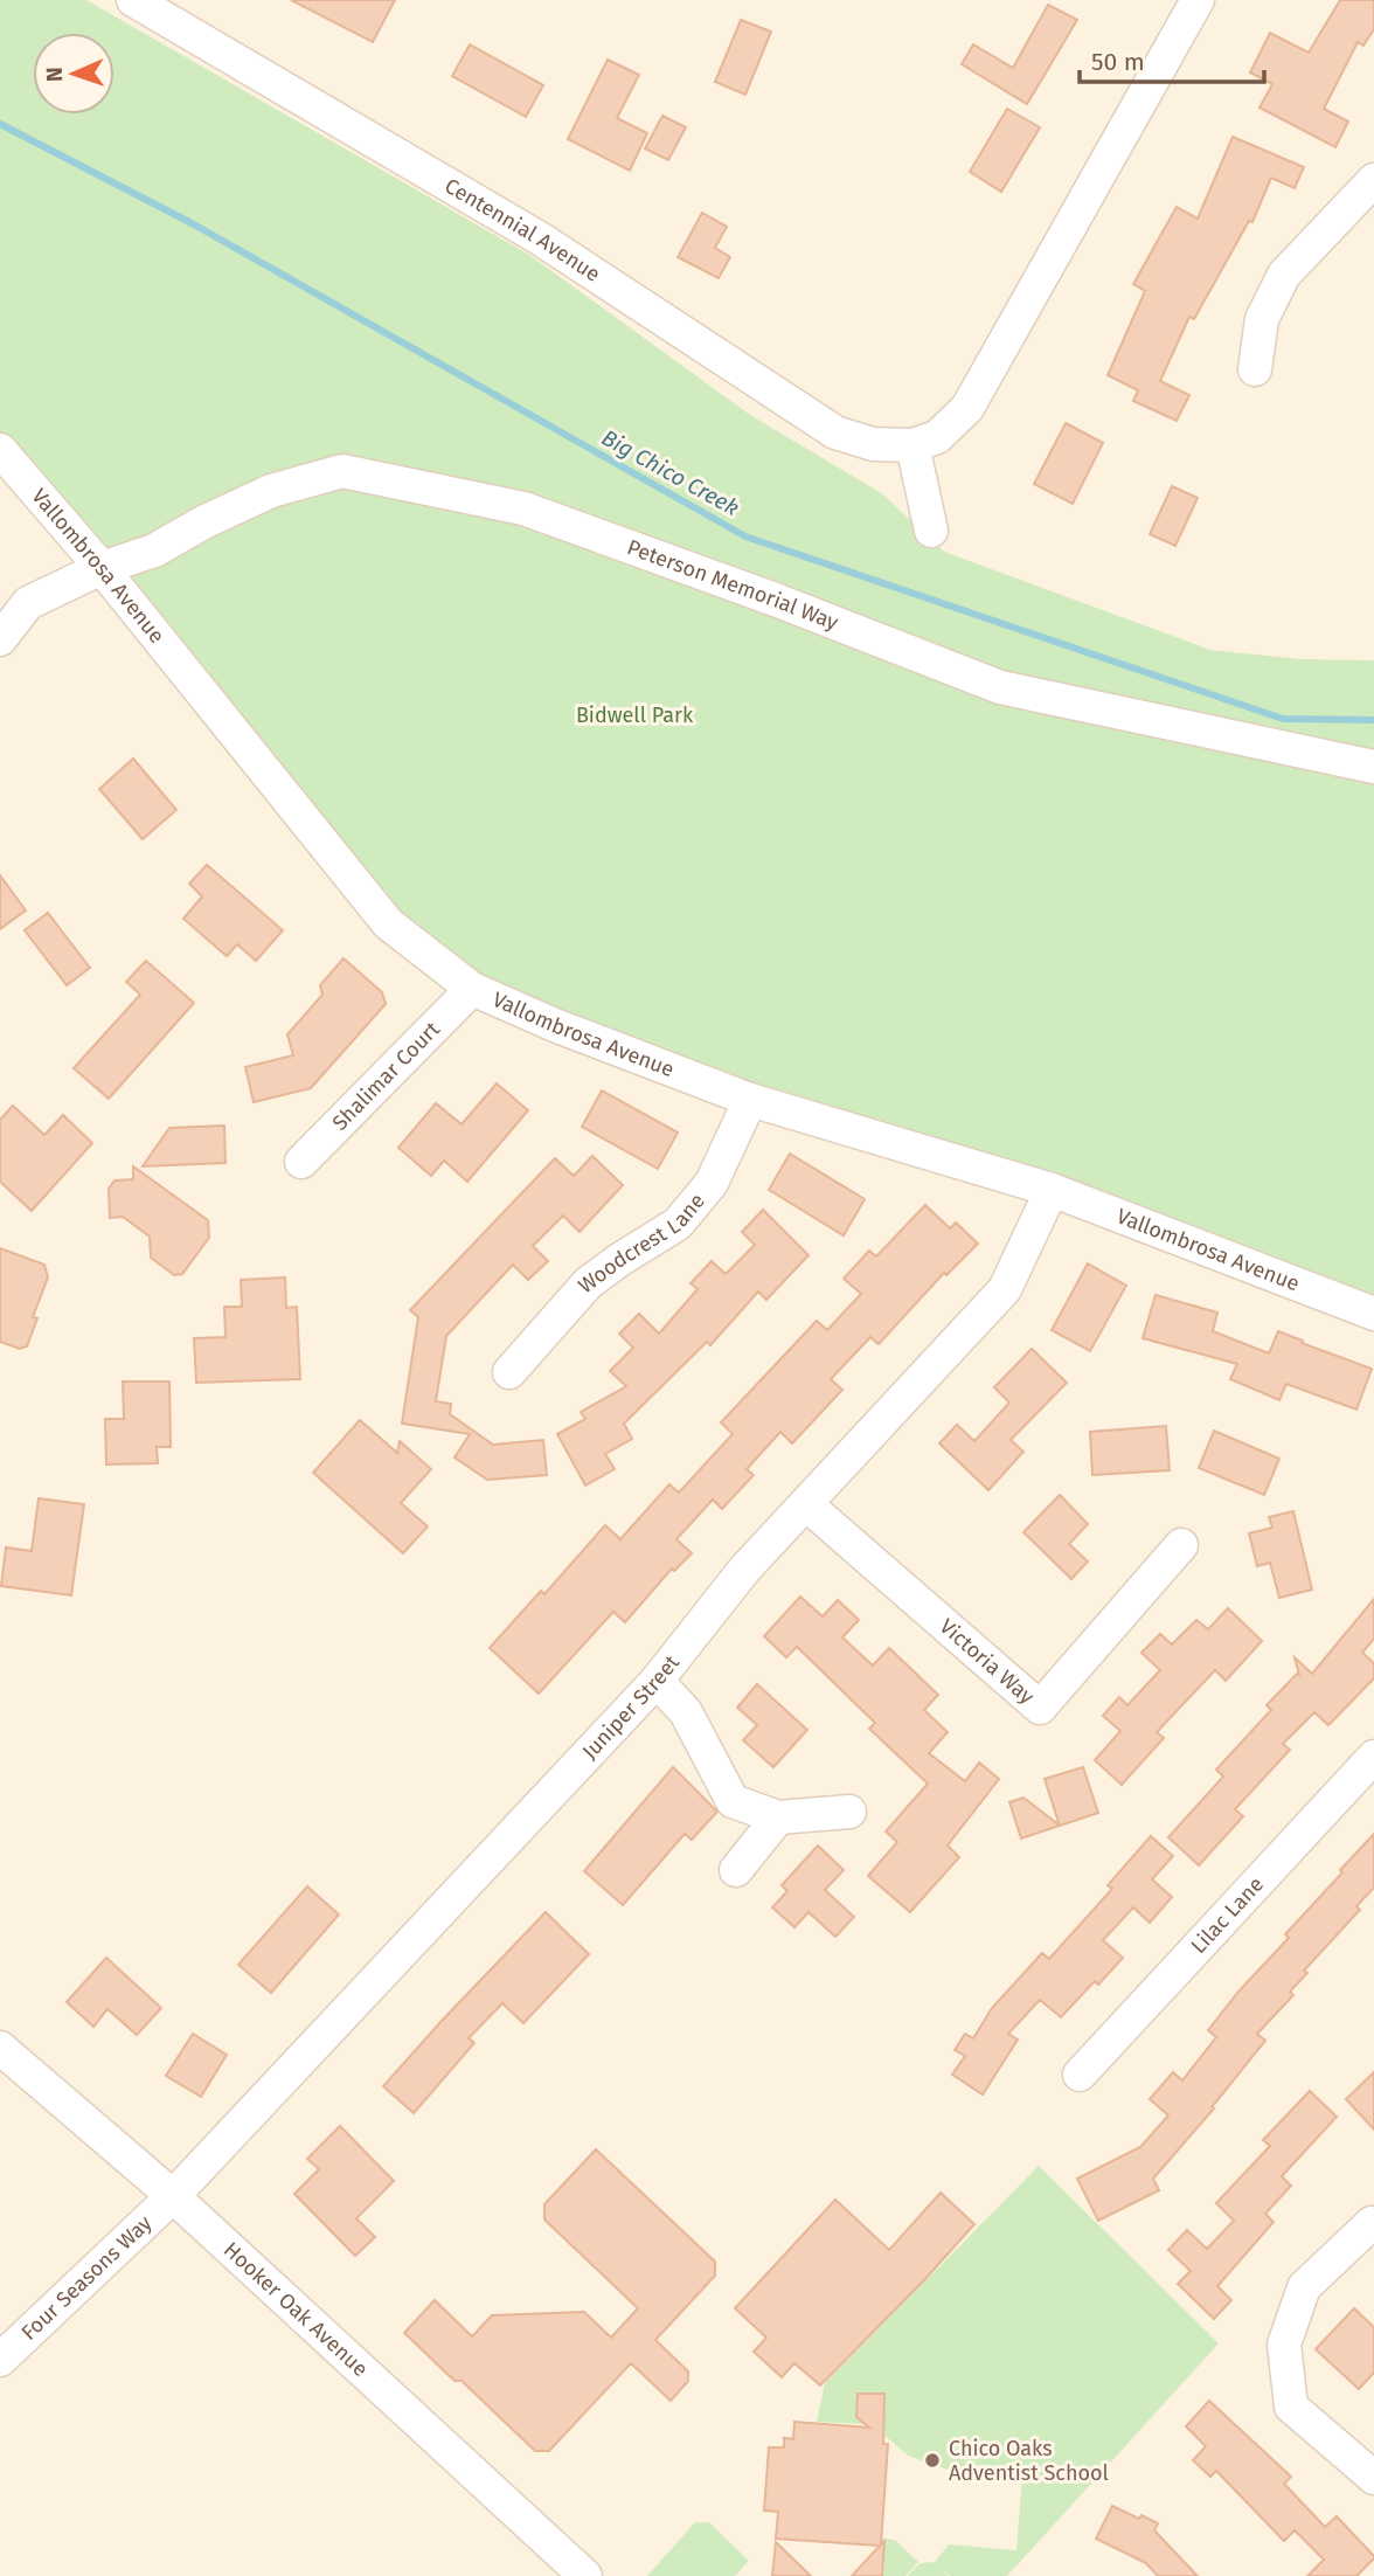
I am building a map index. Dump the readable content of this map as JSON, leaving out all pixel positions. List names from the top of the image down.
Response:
{
  "streets": {
    "street": [
      "Centennial Avenue",
      "Vallombrosa Avenue",
      "Peterson Memorial Way",
      "Shalimar Court",
      "Woodcrest Lane",
      "Victoria Way",
      "Juniper Street",
      "Lilac Lane",
      "Four Seasons Way",
      "Hooker Oak Avenue"
    ]
  },
  "crossings": [
    ["Vallombrosa Avenue", "Peterson Memorial Way"],
    ["Vallombrosa Avenue", "Shalimar Court"],
    ["Vallombrosa Avenue", "Woodcrest Lane"],
    ["Vallombrosa Avenue", "Juniper Street"],
    ["Victoria Way", "Juniper Street"],
    ["Juniper Street", "Four Seasons Way"],
    ["Juniper Street", "Hooker Oak Avenue"],
    ["Four Seasons Way", "Hooker Oak Avenue"]
  ],
  "water": ["Big Chico Creek"],
  "parks": ["Bidwell Park"],
  "places": ["Chico Oaks Adventist School"],
  "scale_bar": "50 m",
  "north": "left"
}
